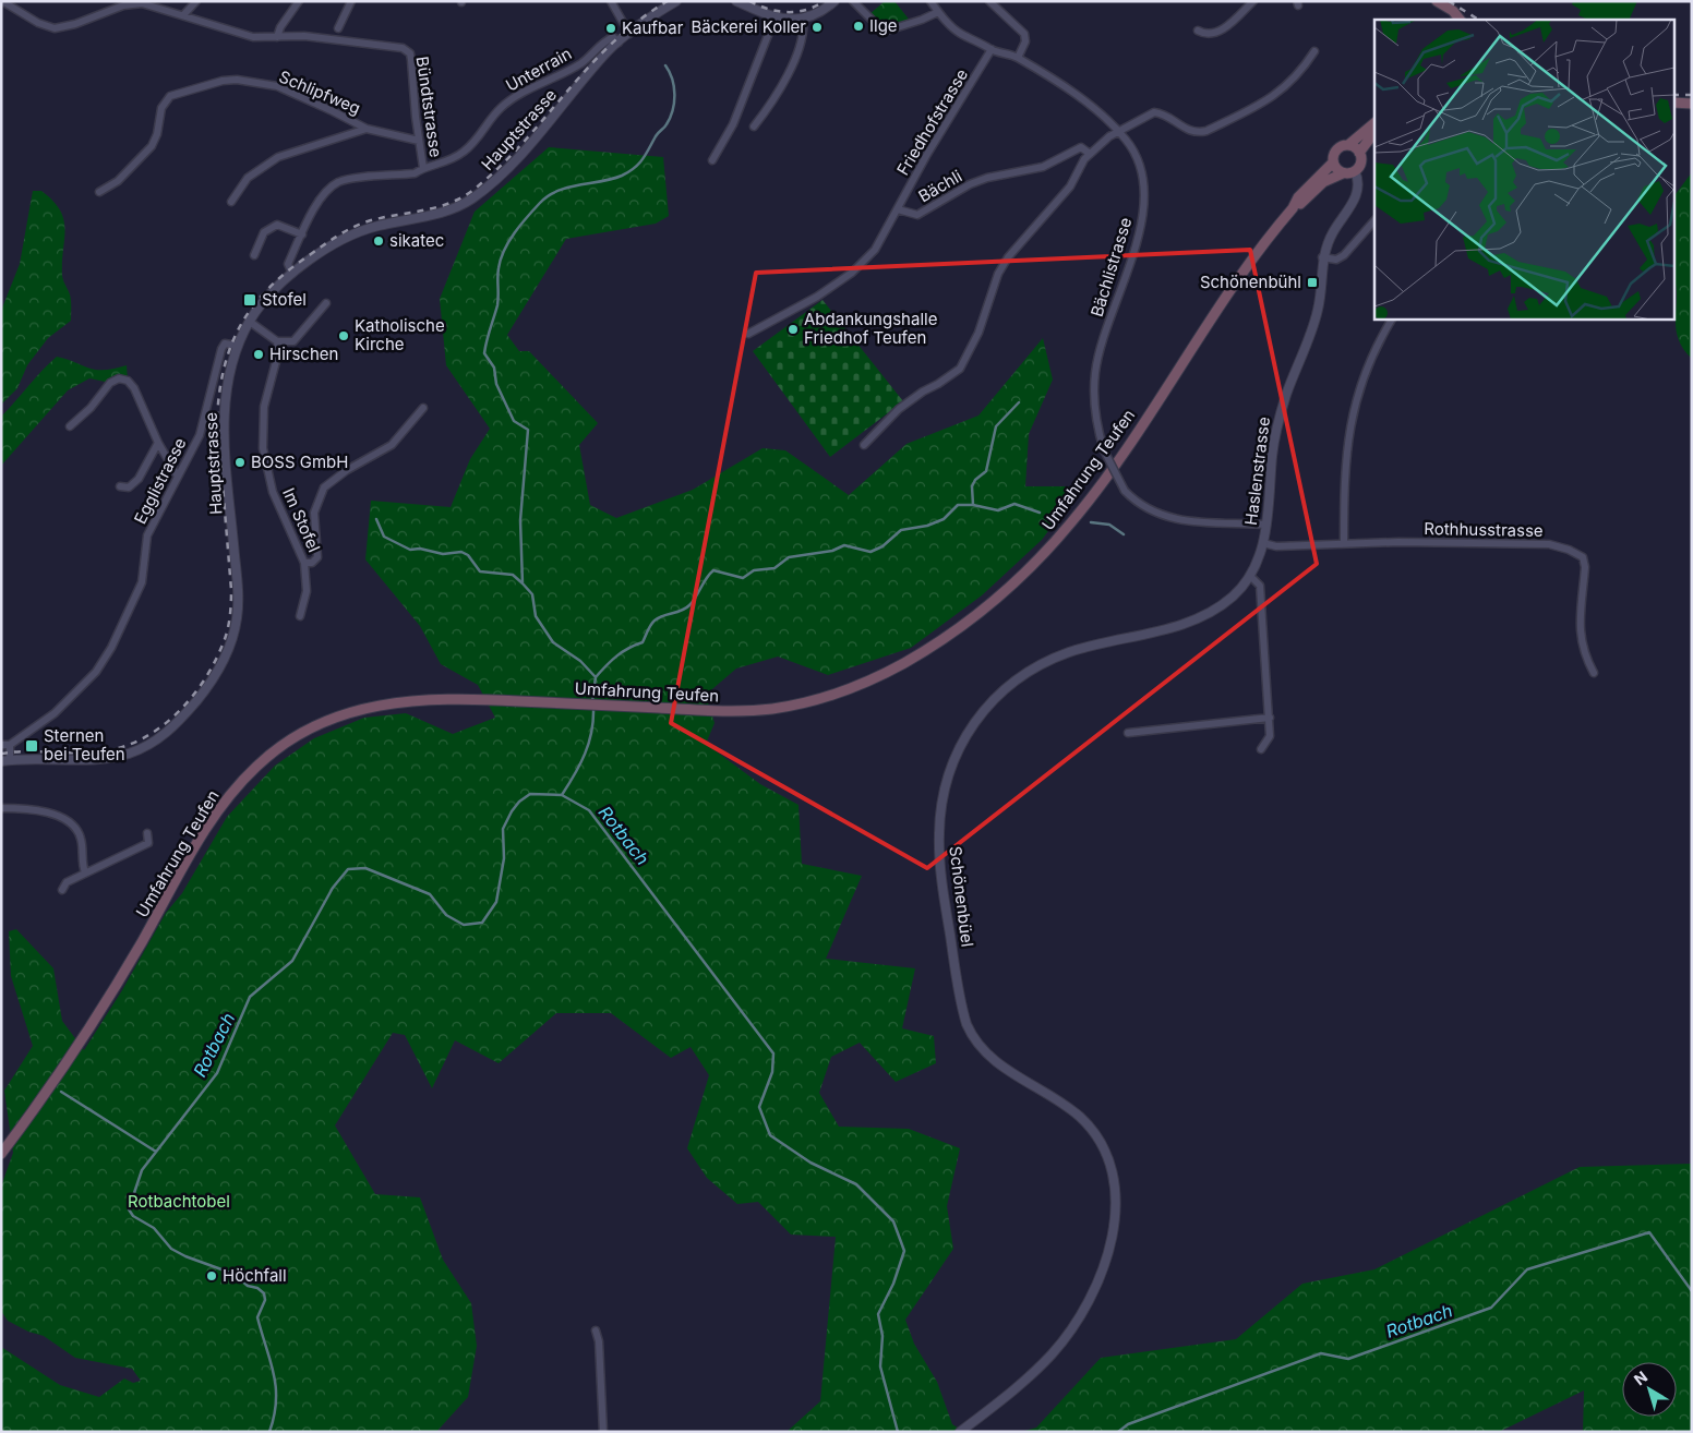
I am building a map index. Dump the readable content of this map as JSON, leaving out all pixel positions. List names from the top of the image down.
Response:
{
  "streets": {
    "main road": ["Umfahrung Teufen"],
    "street": [
      "Unterrain",
      "Schlipfweg",
      "Bündtstrasse",
      "Friedhofstrasse",
      "Hauptstrasse",
      "Bächli",
      "Bächlistrasse",
      "Haslenstrasse",
      "Egglistrasse",
      "Im Stofel",
      "Rothhusstrasse",
      "Schönenbüel"
    ]
  },
  "crossings": [
    ["Unterrain", "Bündtstrasse"],
    ["Unterrain", "Hauptstrasse"],
    ["Schlipfweg", "Bündtstrasse"],
    ["Friedhofstrasse", "Bächli"],
    ["Friedhofstrasse", "Bächlistrasse"],
    ["Hauptstrasse", "Egglistrasse"],
    ["Bächlistrasse", "Haslenstrasse"],
    ["Umfahrung Teufen", "Haslenstrasse"],
    ["Haslenstrasse", "Rothhusstrasse"],
    ["Haslenstrasse", "Schönenbüel"]
  ],
  "water": ["Rotbach"],
  "parks": ["Rotbachtobel"],
  "places": {
    "other": [
      "Ilge",
      "Bäckerei Koller",
      "Kaufbar",
      "sikatec",
      "Abdankungshalle Friedhof Teufen",
      "Katholische Kirche",
      "Hirschen",
      "BOSS GmbH",
      "Höchfall"
    ],
    "transit": ["Schönenbühl", "Stofel", "Sternen bei Teufen"]
  },
  "north": "top left"
}
